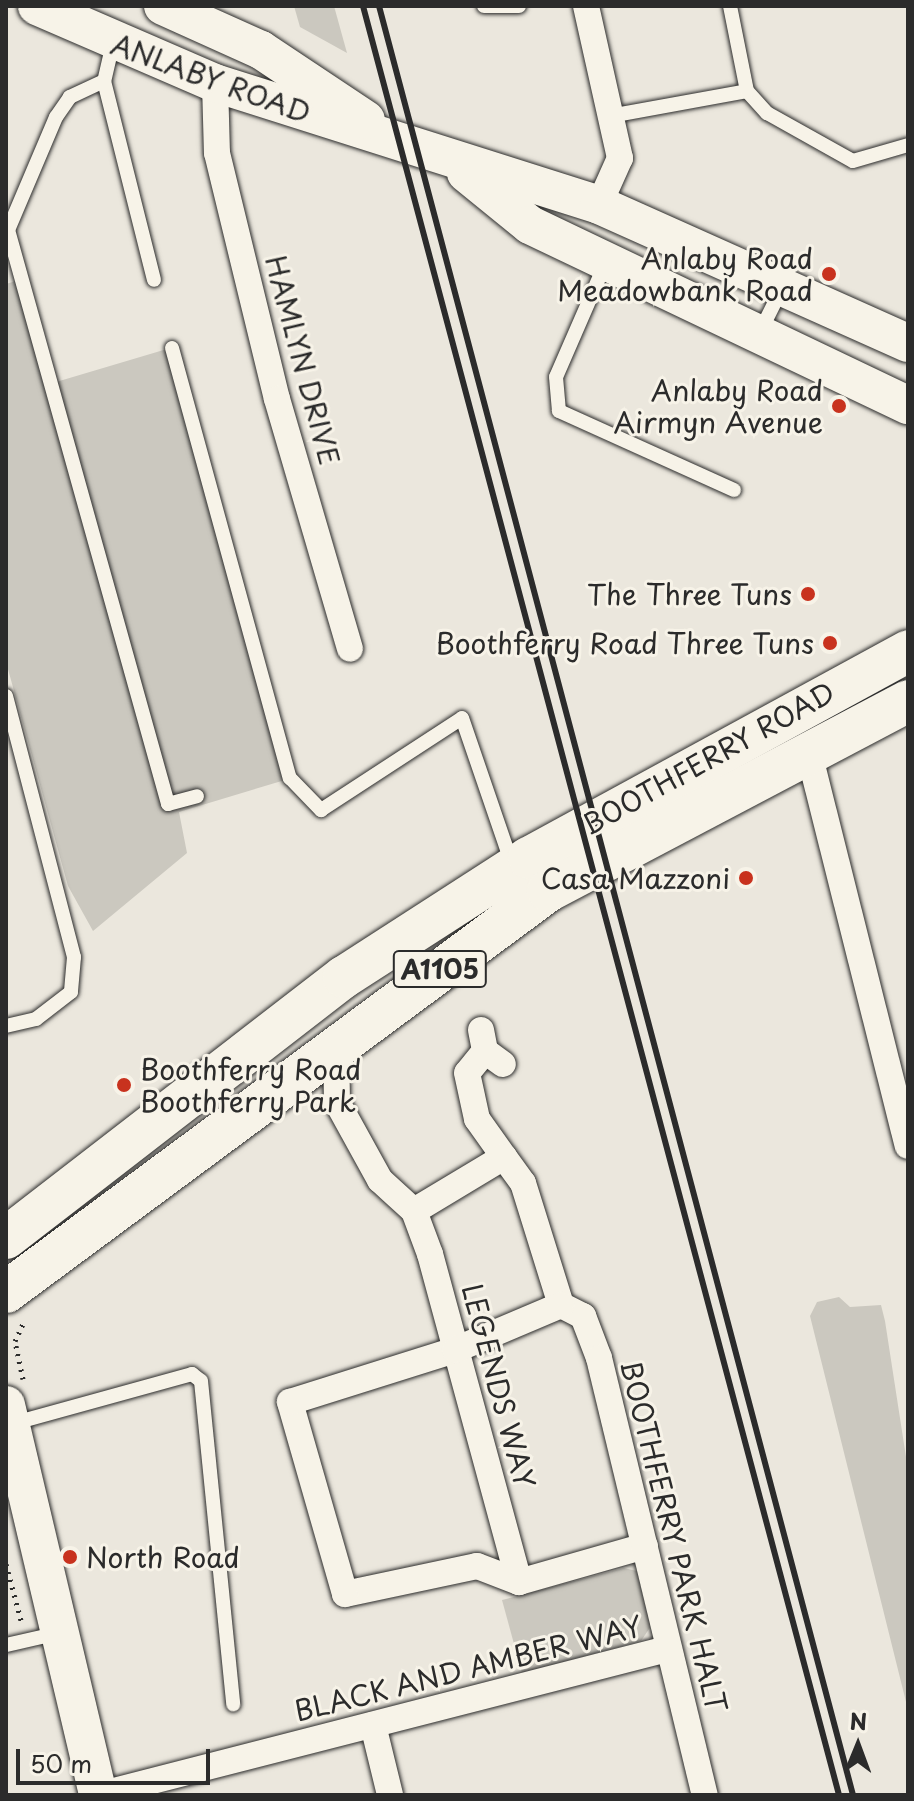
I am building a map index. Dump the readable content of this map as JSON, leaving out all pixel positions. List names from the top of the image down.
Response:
{
  "streets": {
    "main road": ["ANLABY ROAD", "BOOTHFERRY ROAD", "A1105"],
    "street": [
      "HAMLYN DRIVE",
      "LEGENDS WAY",
      "BOOTHFERRY PARK HALT",
      "BLACK AND AMBER WAY"
    ]
  },
  "crossings": [
    ["ANLABY ROAD", "HAMLYN DRIVE"],
    ["BOOTHFERRY PARK HALT", "BLACK AND AMBER WAY"]
  ],
  "places": [
    "Anlaby Road Meadowbank Road",
    "Anlaby Road Airmyn Avenue",
    "The Three Tuns",
    "Boothferry Road Three Tuns",
    "Casa Mazzoni",
    "Boothferry Road Boothferry Park",
    "North Road"
  ],
  "scale_bar": "50 m",
  "north": "top"
}
